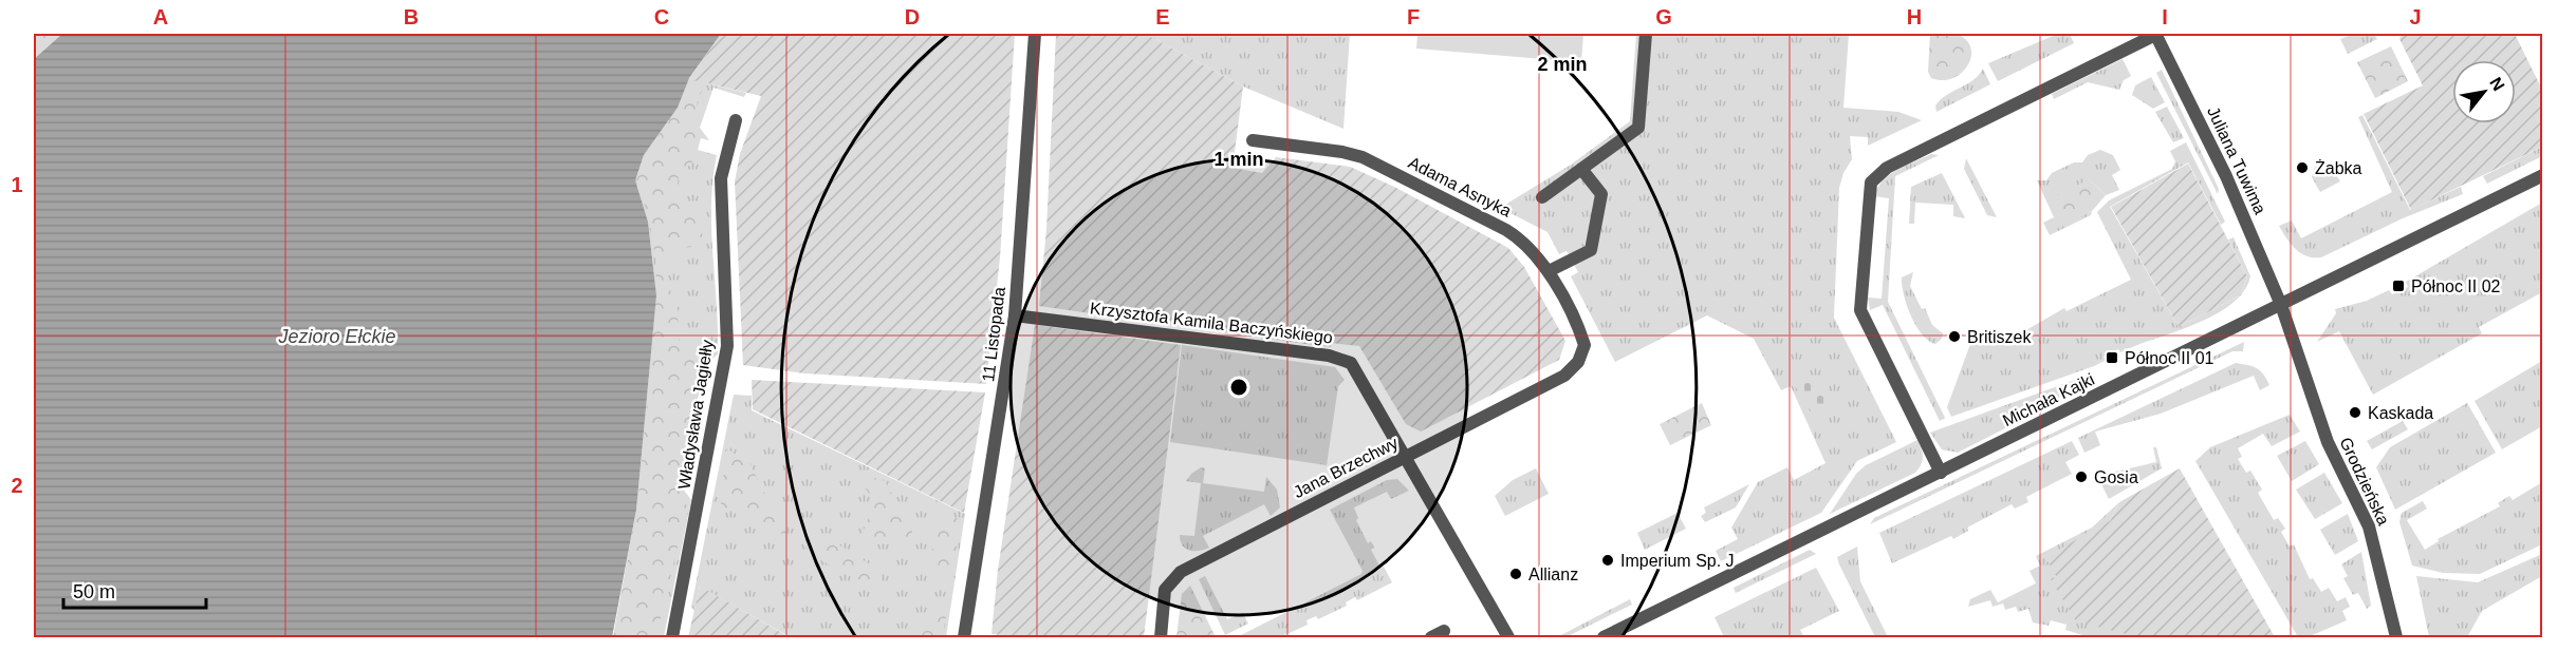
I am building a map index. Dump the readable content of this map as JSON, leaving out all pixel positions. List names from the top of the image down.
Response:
{
  "streets": {
    "street": [
      "Juliana Tuwima",
      "Adama Asnyka",
      "Krzysztofa Kamila Baczyńskiego",
      "11 Listopada",
      "Michała Kajki",
      "Władysława Jagiełły",
      "Jana Brzechwy",
      "Grodzieńska"
    ]
  },
  "crossings": [
    ["Juliana Tuwima", "Michała Kajki"],
    ["Juliana Tuwima", "Grodzieńska"],
    ["Adama Asnyka", "Jana Brzechwy"],
    ["Krzysztofa Kamila Baczyńskiego", "11 Listopada"],
    ["Krzysztofa Kamila Baczyńskiego", "Jana Brzechwy"],
    ["Michała Kajki", "Grodzieńska"]
  ],
  "water": ["Jezioro Ełckie"],
  "places": {
    "other": [
      "Żabka",
      "Britiszek",
      "Kaskada",
      "Gosia",
      "Imperium Sp. J",
      "Allianz"
    ],
    "transit": ["Północ II 02", "Północ II 01"]
  },
  "scale_bar": "50 m",
  "north": "top right",
  "grid": {
    "columns": [
      "A",
      "B",
      "C",
      "D",
      "E",
      "F",
      "G",
      "H",
      "I",
      "J"
    ],
    "rows": ["1", "2"]
  },
  "rings": ["2 min", "1 min"]
}
